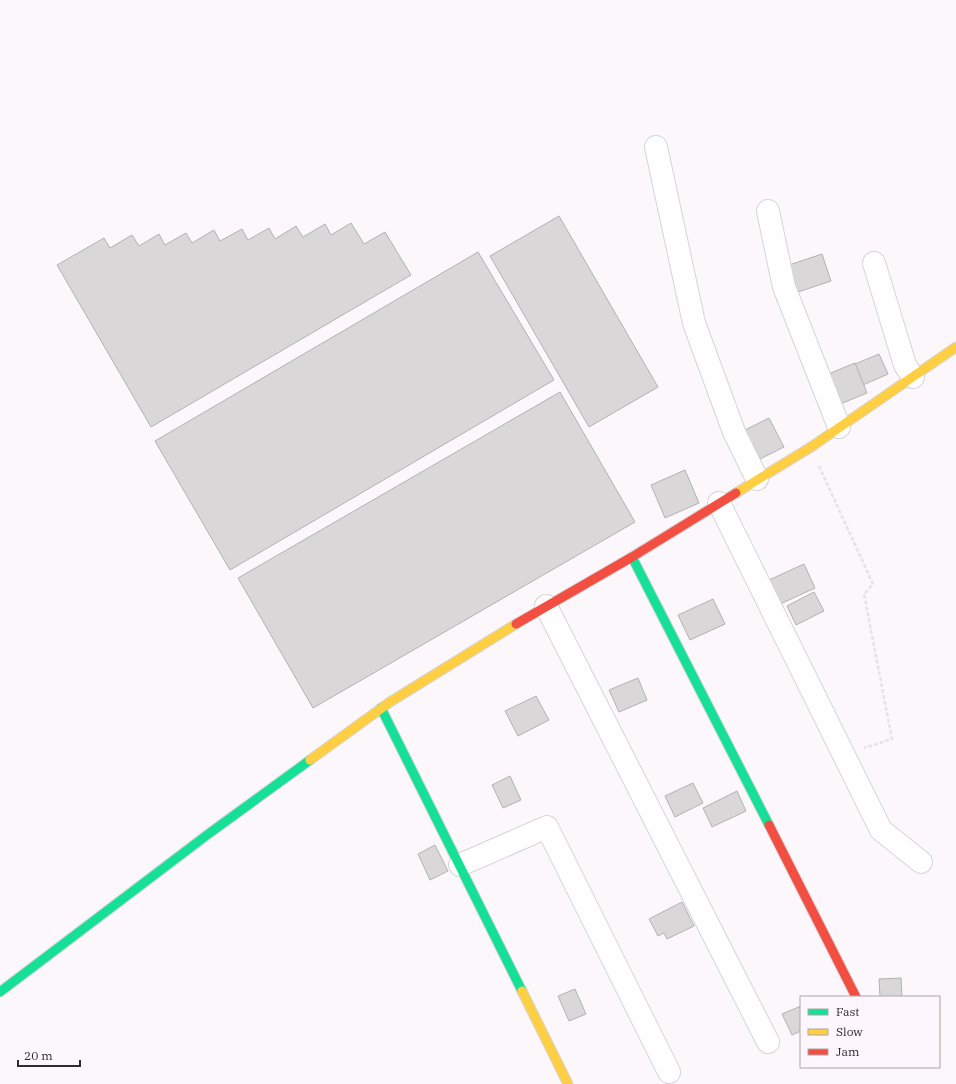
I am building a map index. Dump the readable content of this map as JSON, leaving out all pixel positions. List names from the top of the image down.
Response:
{
  "legend": ["Fast", "Slow", "Jam"],
  "scale_bar": "20 m"
}
